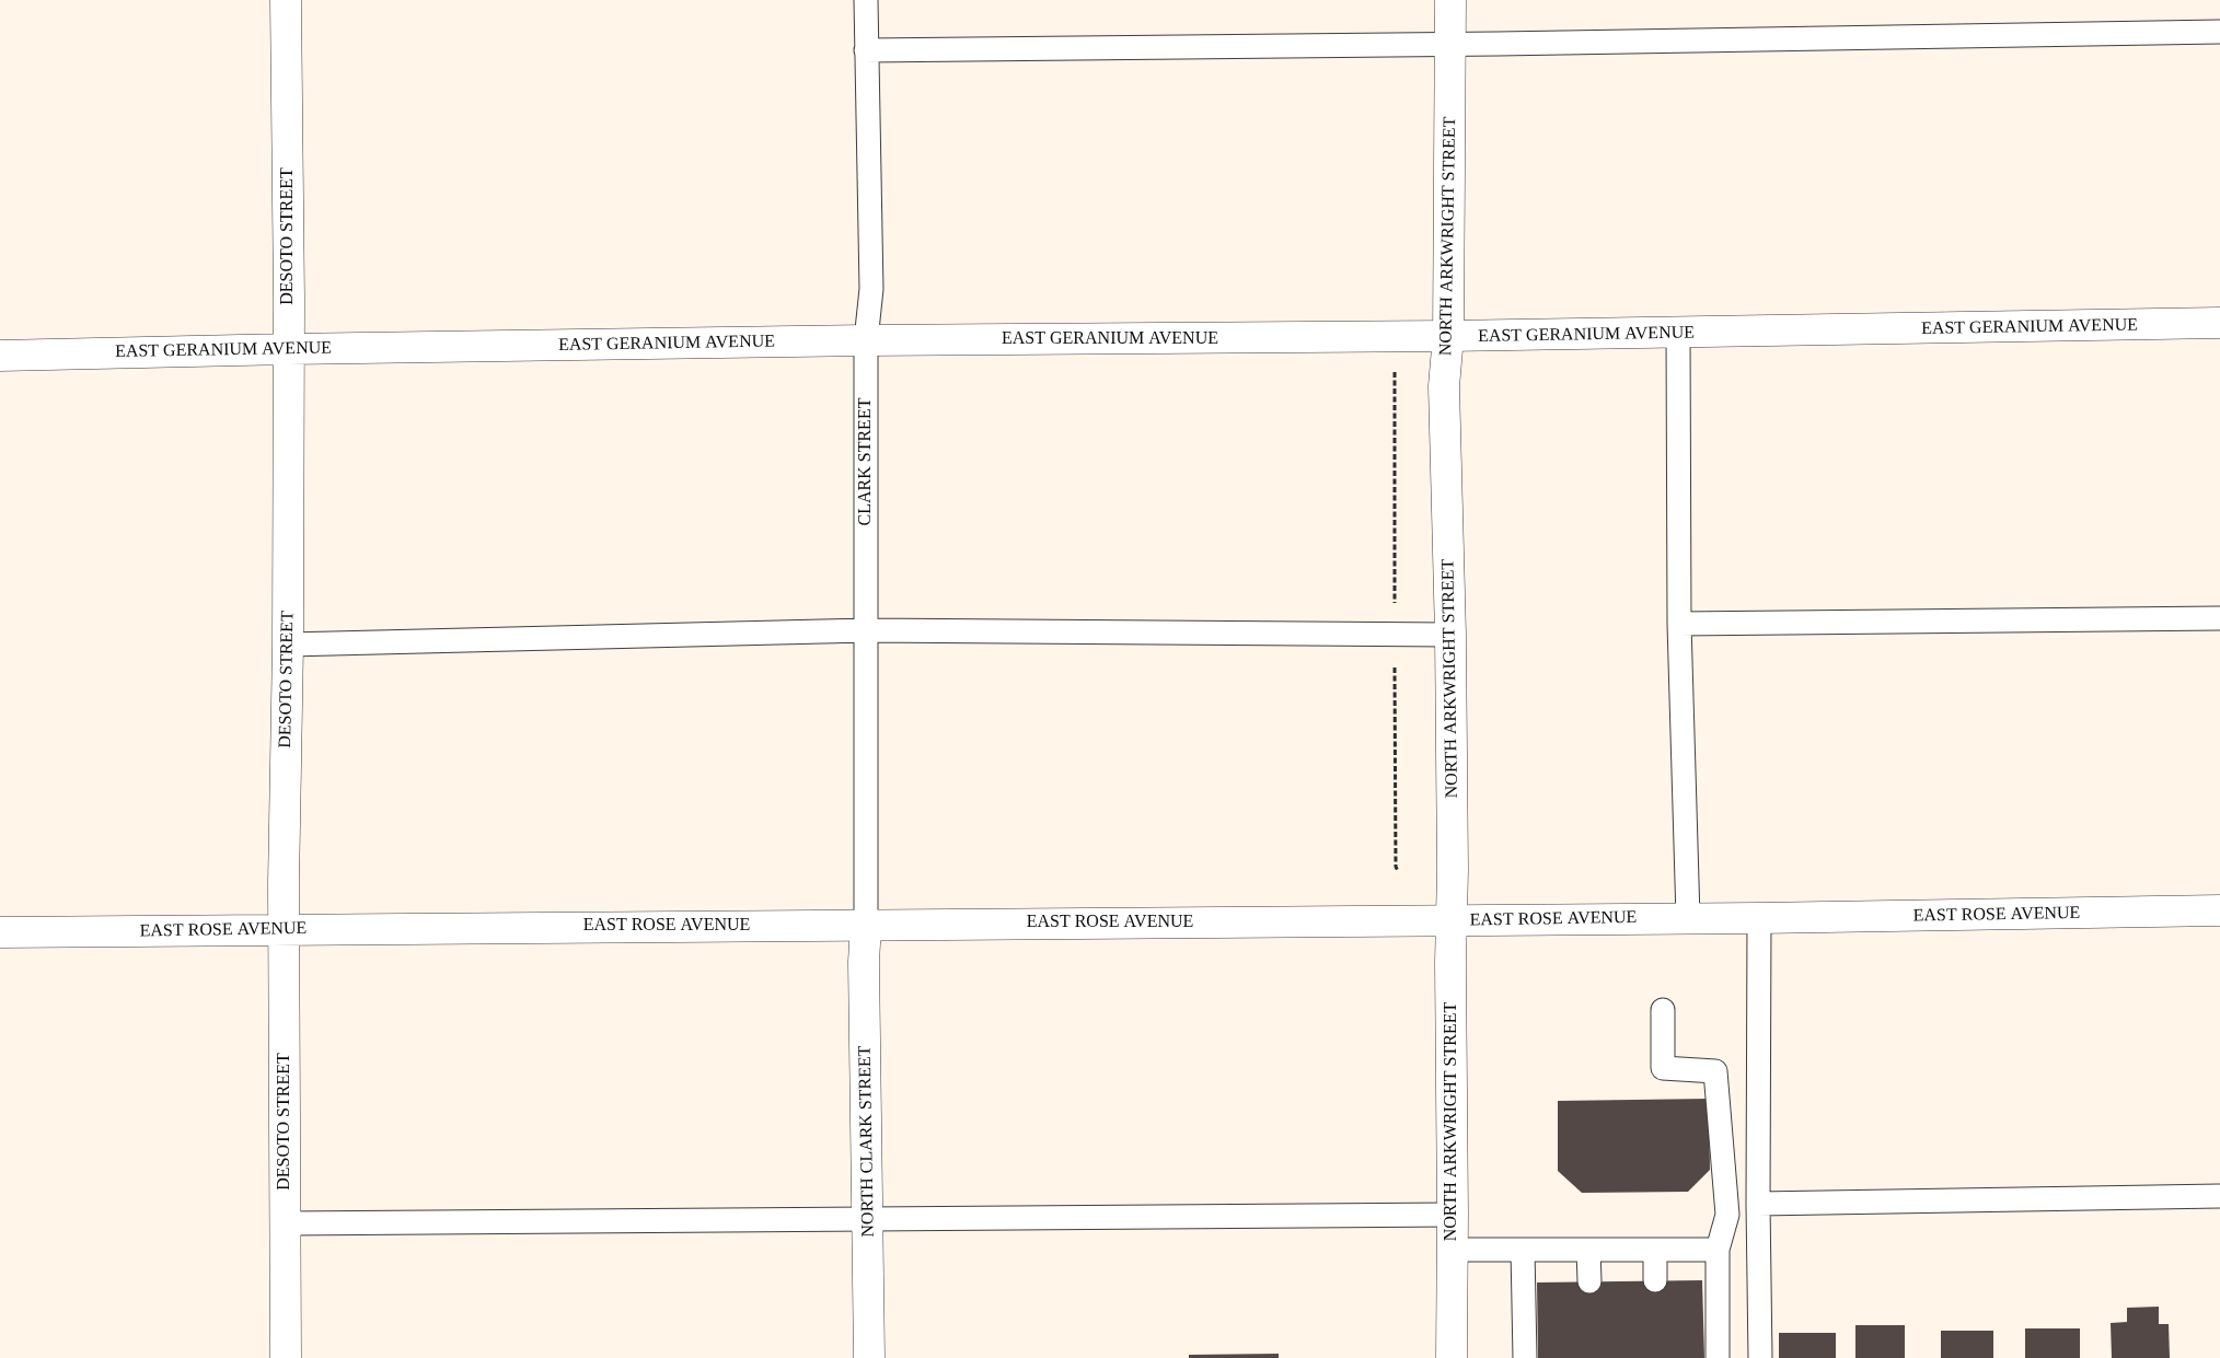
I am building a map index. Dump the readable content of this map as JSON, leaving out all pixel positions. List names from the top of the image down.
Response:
{
  "streets": {
    "street": [
      "DESOTO STREET",
      "NORTH ARKWRIGHT STREET",
      "EAST GERANIUM AVENUE",
      "EAST ROSE AVENUE",
      "NORTH CLARK STREET"
    ],
    "lane": ["CLARK STREET"]
  },
  "crossings": [
    ["DESOTO STREET", "EAST GERANIUM AVENUE"],
    ["DESOTO STREET", "EAST ROSE AVENUE"],
    ["NORTH ARKWRIGHT STREET", "EAST GERANIUM AVENUE"],
    ["NORTH ARKWRIGHT STREET", "EAST ROSE AVENUE"],
    ["EAST GERANIUM AVENUE", "CLARK STREET"],
    ["CLARK STREET", "EAST ROSE AVENUE"],
    ["CLARK STREET", "NORTH CLARK STREET"],
    ["EAST ROSE AVENUE", "NORTH CLARK STREET"]
  ]
}
